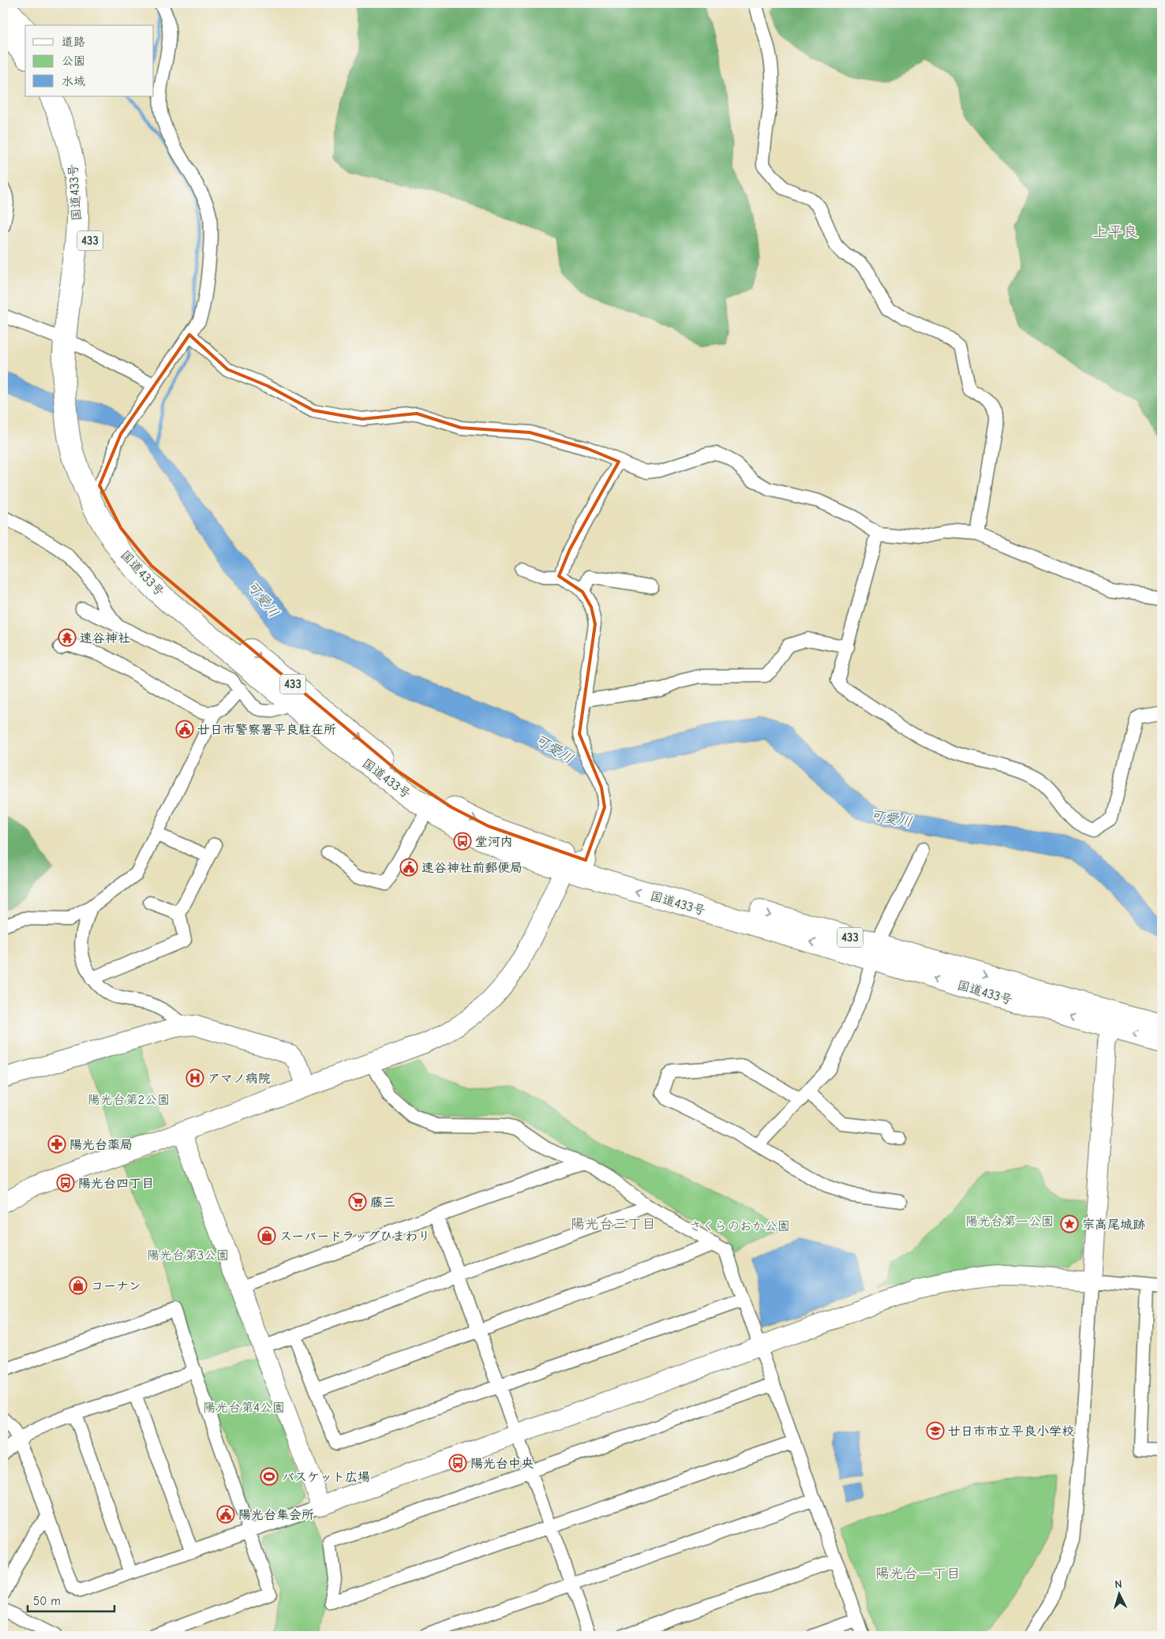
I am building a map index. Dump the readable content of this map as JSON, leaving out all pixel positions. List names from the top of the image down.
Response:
{
  "streets": {
    "highway": ["国道433号", "433"]
  },
  "districts": ["上平良", "陽光台三丁目", "陽光台一丁目"],
  "water": ["可愛川"],
  "parks": [
    "陽光台第2公園",
    "陽光台第一公園",
    "さくらのおか公園",
    "陽光台第3公園",
    "陽光台第4公園"
  ],
  "places": {
    "temple": ["速谷神社"],
    "public building": ["廿日市警察署平良駐在所", "速谷神社前郵便局", "陽光台集会所"],
    "bus stop": ["堂河内", "陽光台四丁目", "陽光台中央"],
    "hospital": ["アマノ病院"],
    "pharmacy": ["陽光台薬局"],
    "supermarket": ["藤三"],
    "place": ["宗高尾城跡"],
    "shop": ["スーパードラッグひまわり", "コーナン"],
    "school or university": ["廿日市市立平良小学校"],
    "sports": ["バスケット広場"]
  },
  "legend": ["道路", "公園", "水域"],
  "scale_bar": "50 m",
  "north": "top"
}
